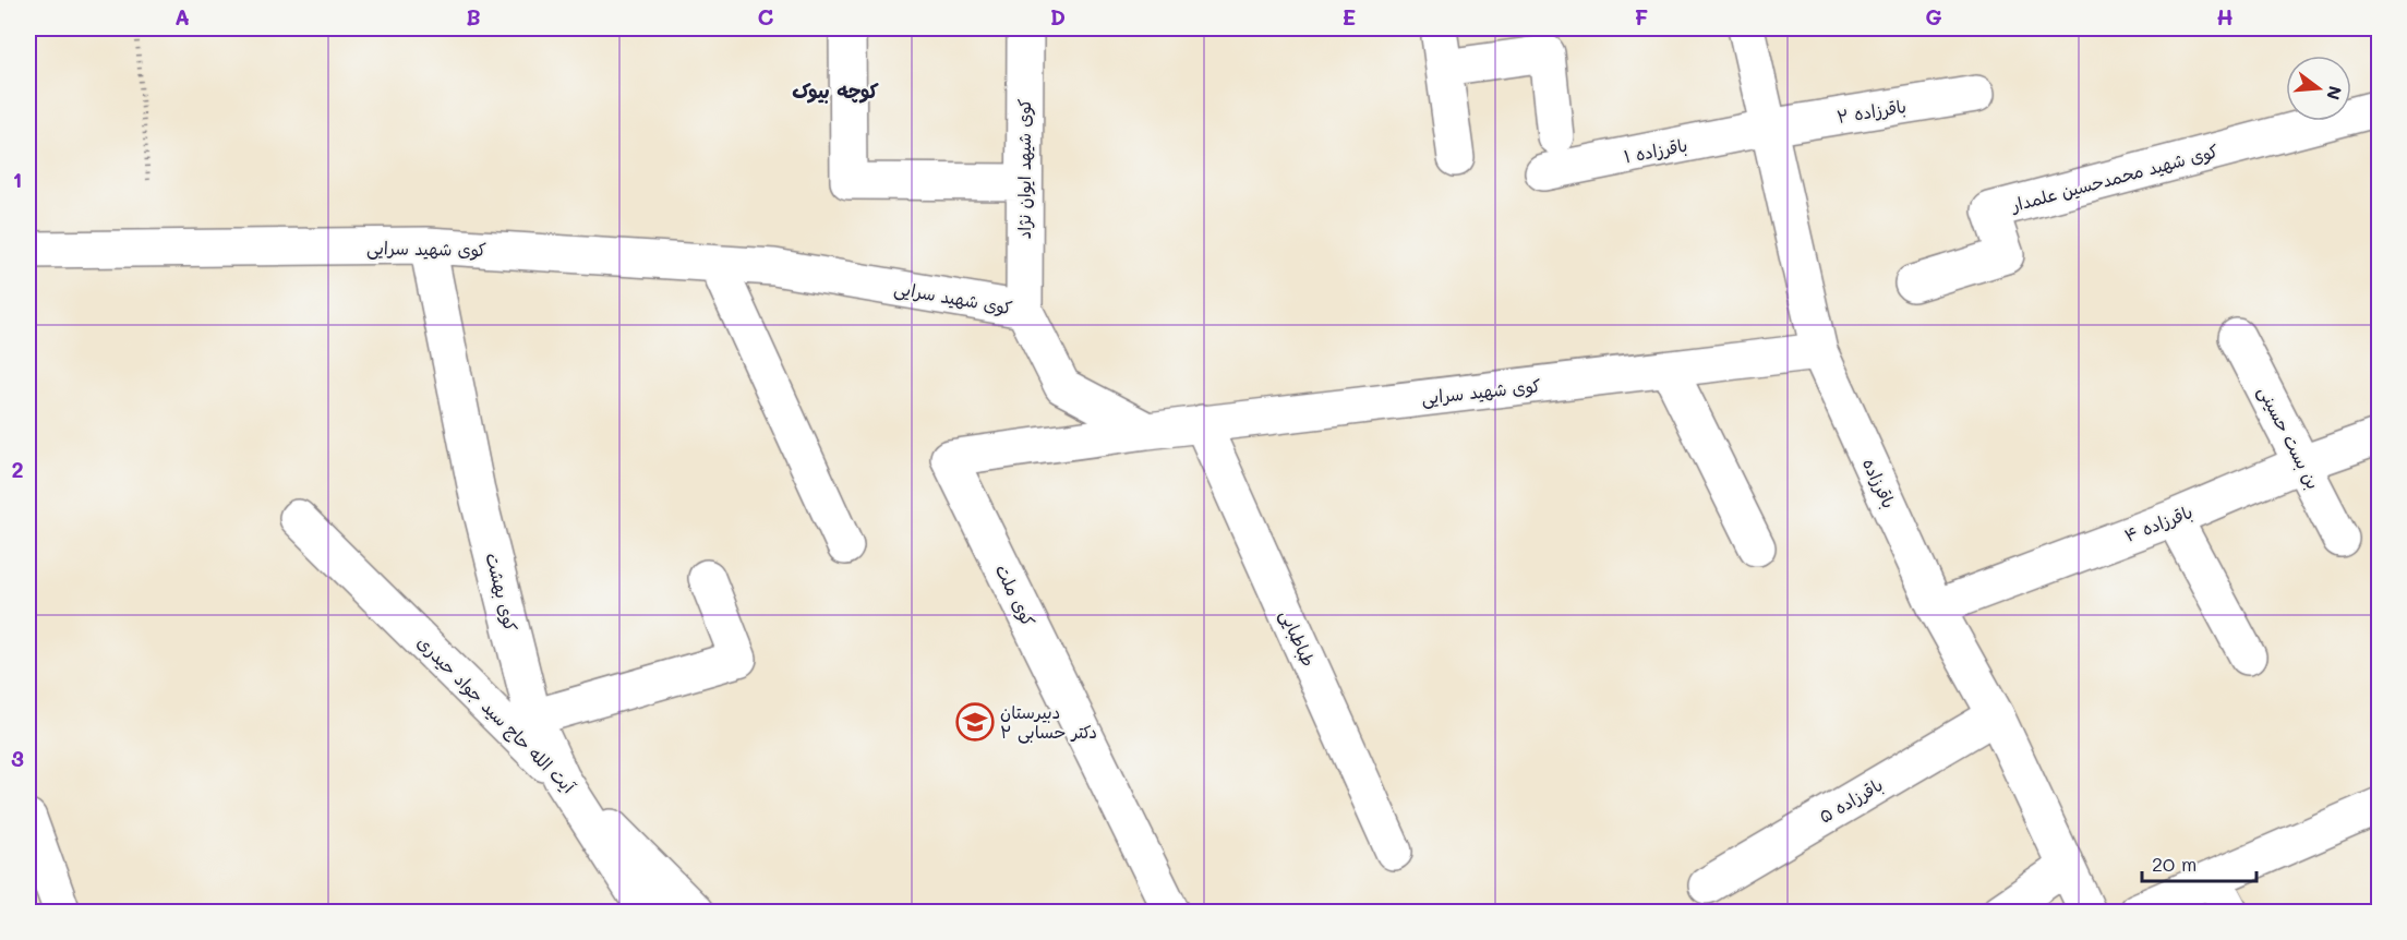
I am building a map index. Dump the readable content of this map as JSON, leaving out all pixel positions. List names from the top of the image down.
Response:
{
  "streets": {
    "street": [
      "باقرزاده ۲",
      "باقرزاده ۱",
      "کوی شیهد ایوان نژاد",
      "کوی شهید محمدحسین علمدار",
      "کوی شهید سرایی",
      "بن بست حسینی",
      "باقرزاده",
      "باقرزاده ۴",
      "کوی بهشت",
      "کوی ملت",
      "طباطبایی",
      "آیت الله حاج سید جواد حیدری",
      "باقرزاده ۵"
    ]
  },
  "crossings": [
    ["باقرزاده ۲", "باقرزاده ۱"],
    ["باقرزاده ۲", "باقرزاده"],
    ["باقرزاده ۱", "باقرزاده"],
    ["کوی شیهد ایوان نژاد", "کوی شهید سرایی"],
    ["کوی شهید سرایی", "باقرزاده"],
    ["کوی شهید سرایی", "کوی بهشت"],
    ["کوی شهید سرایی", "کوی ملت"],
    ["کوی شهید سرایی", "طباطبایی"],
    ["بن بست حسینی", "باقرزاده ۴"],
    ["باقرزاده", "باقرزاده ۴"],
    ["باقرزاده", "باقرزاده ۵"],
    ["کوی بهشت", "آیت الله حاج سید جواد حیدری"]
  ],
  "districts": ["کوچه بیوک"],
  "places": {
    "school or university": ["دبیرستان دکتر حسابی ۲"]
  },
  "scale_bar": "20 m",
  "north": "right",
  "grid": {
    "columns": [
      "A",
      "B",
      "C",
      "D",
      "E",
      "F",
      "G",
      "H"
    ],
    "rows": ["1", "2", "3"]
  }
}
